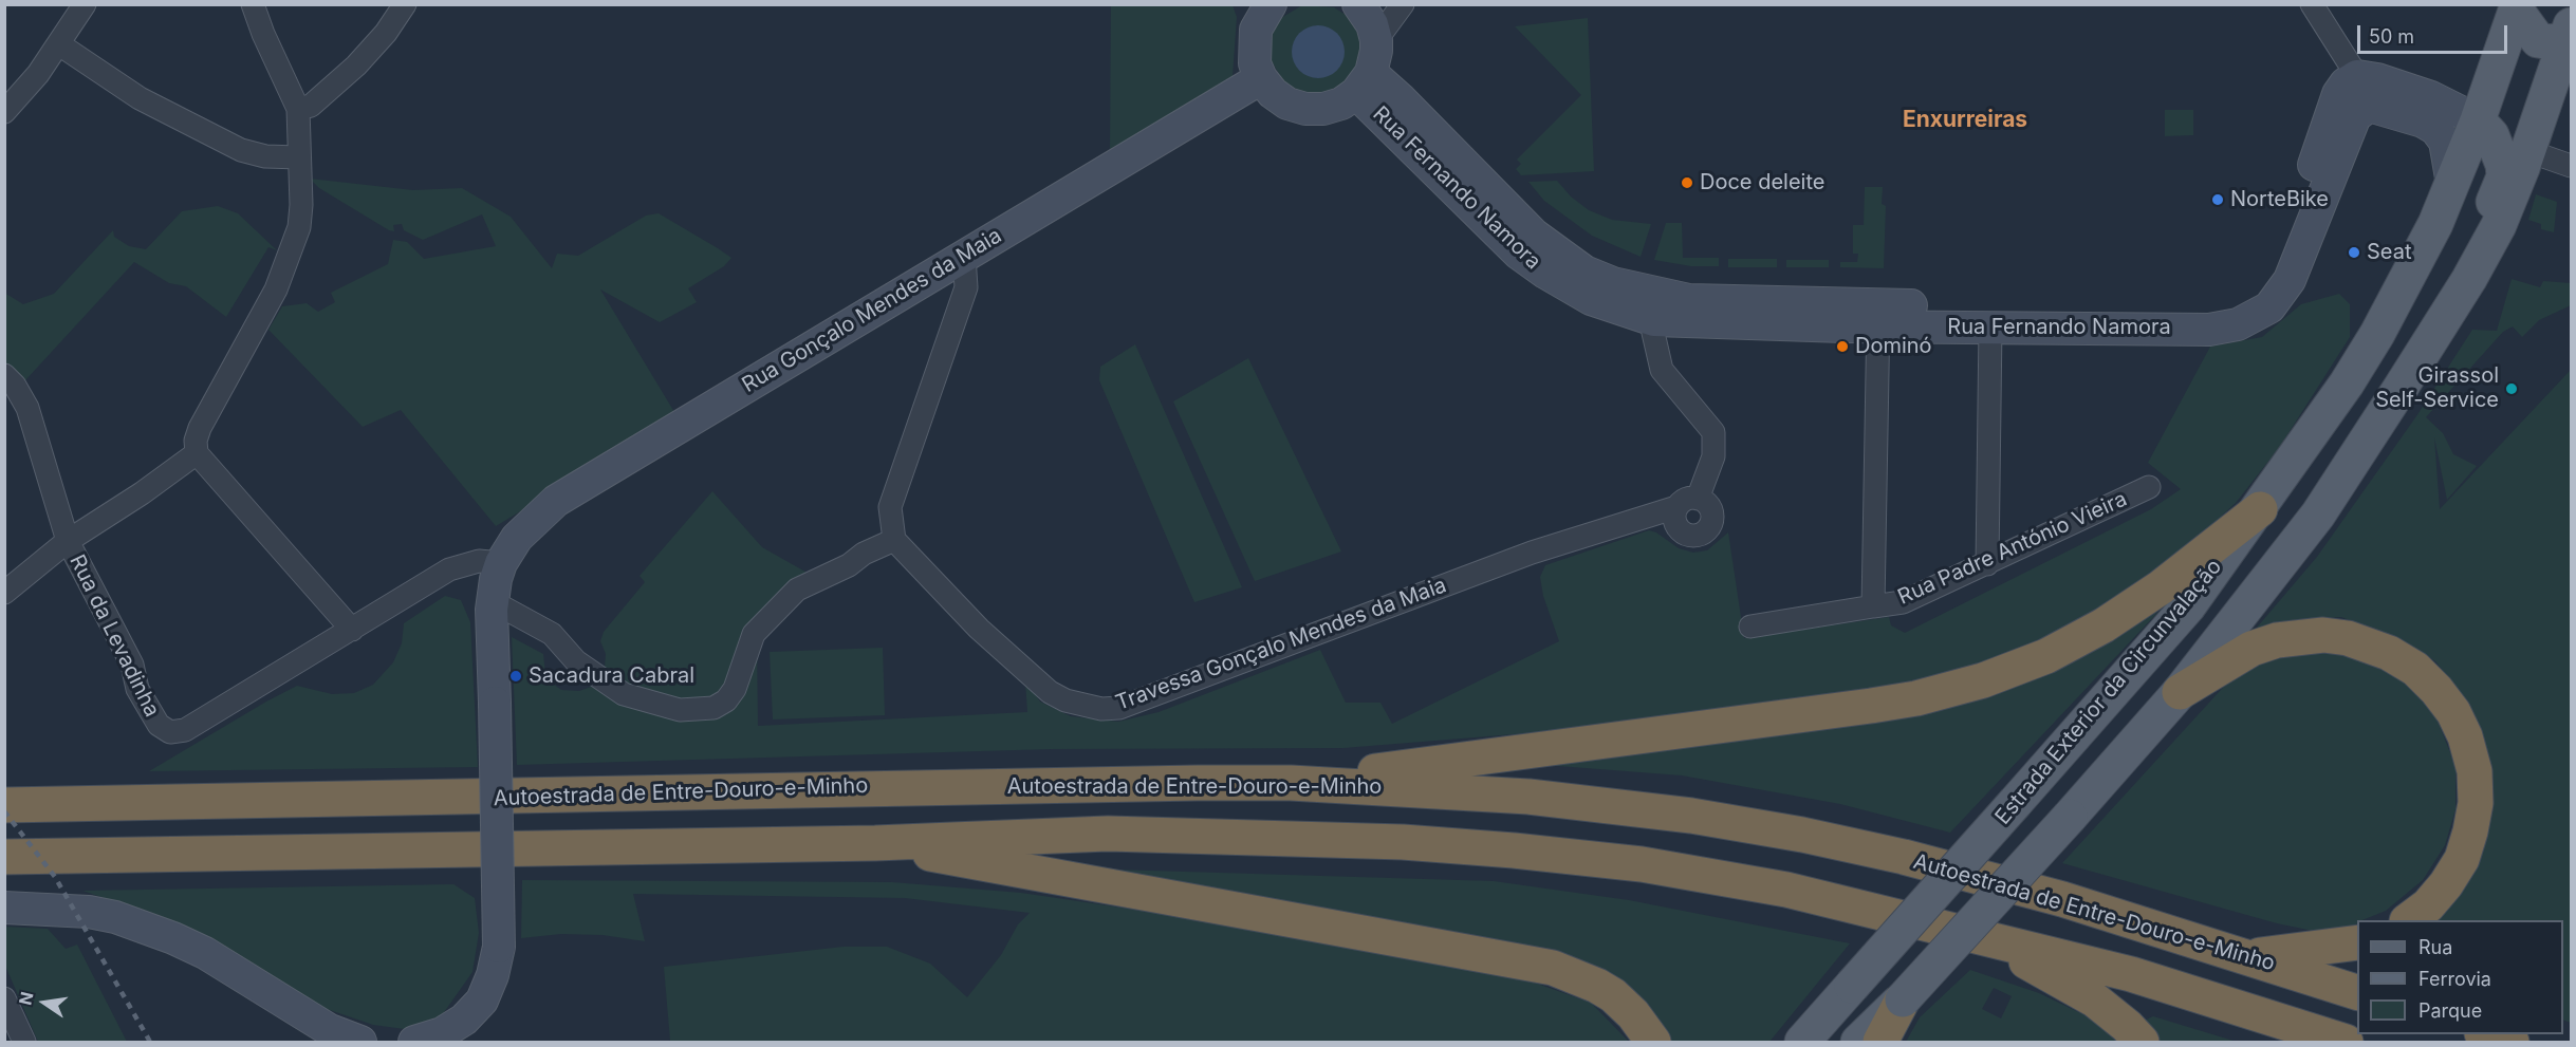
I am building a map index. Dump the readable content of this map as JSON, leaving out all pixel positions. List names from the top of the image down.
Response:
{
  "streets": {
    "highway": ["Autoestrada de Entre-Douro-e-Minho"],
    "main road": ["Rua Fernando Namora", "Rua Gonçalo Mendes da Maia", "Estrada Exterior da Circunvalação"],
    "street": ["Rua Padre António Vieira", "Rua da Levadinha", "Travessa Gonçalo Mendes da Maia"]
  },
  "crossings": [
    ["Rua Fernando Namora", "Rua Padre António Vieira"]
  ],
  "districts": ["Enxurreiras"],
  "places": [
    "Doce deleite",
    "NorteBike",
    "Seat",
    "Dominó",
    "Girassol Self-Service",
    "Sacadura Cabral"
  ],
  "legend": ["Rua", "Ferrovia", "Parque"],
  "scale_bar": "50 m",
  "north": "left"
}
